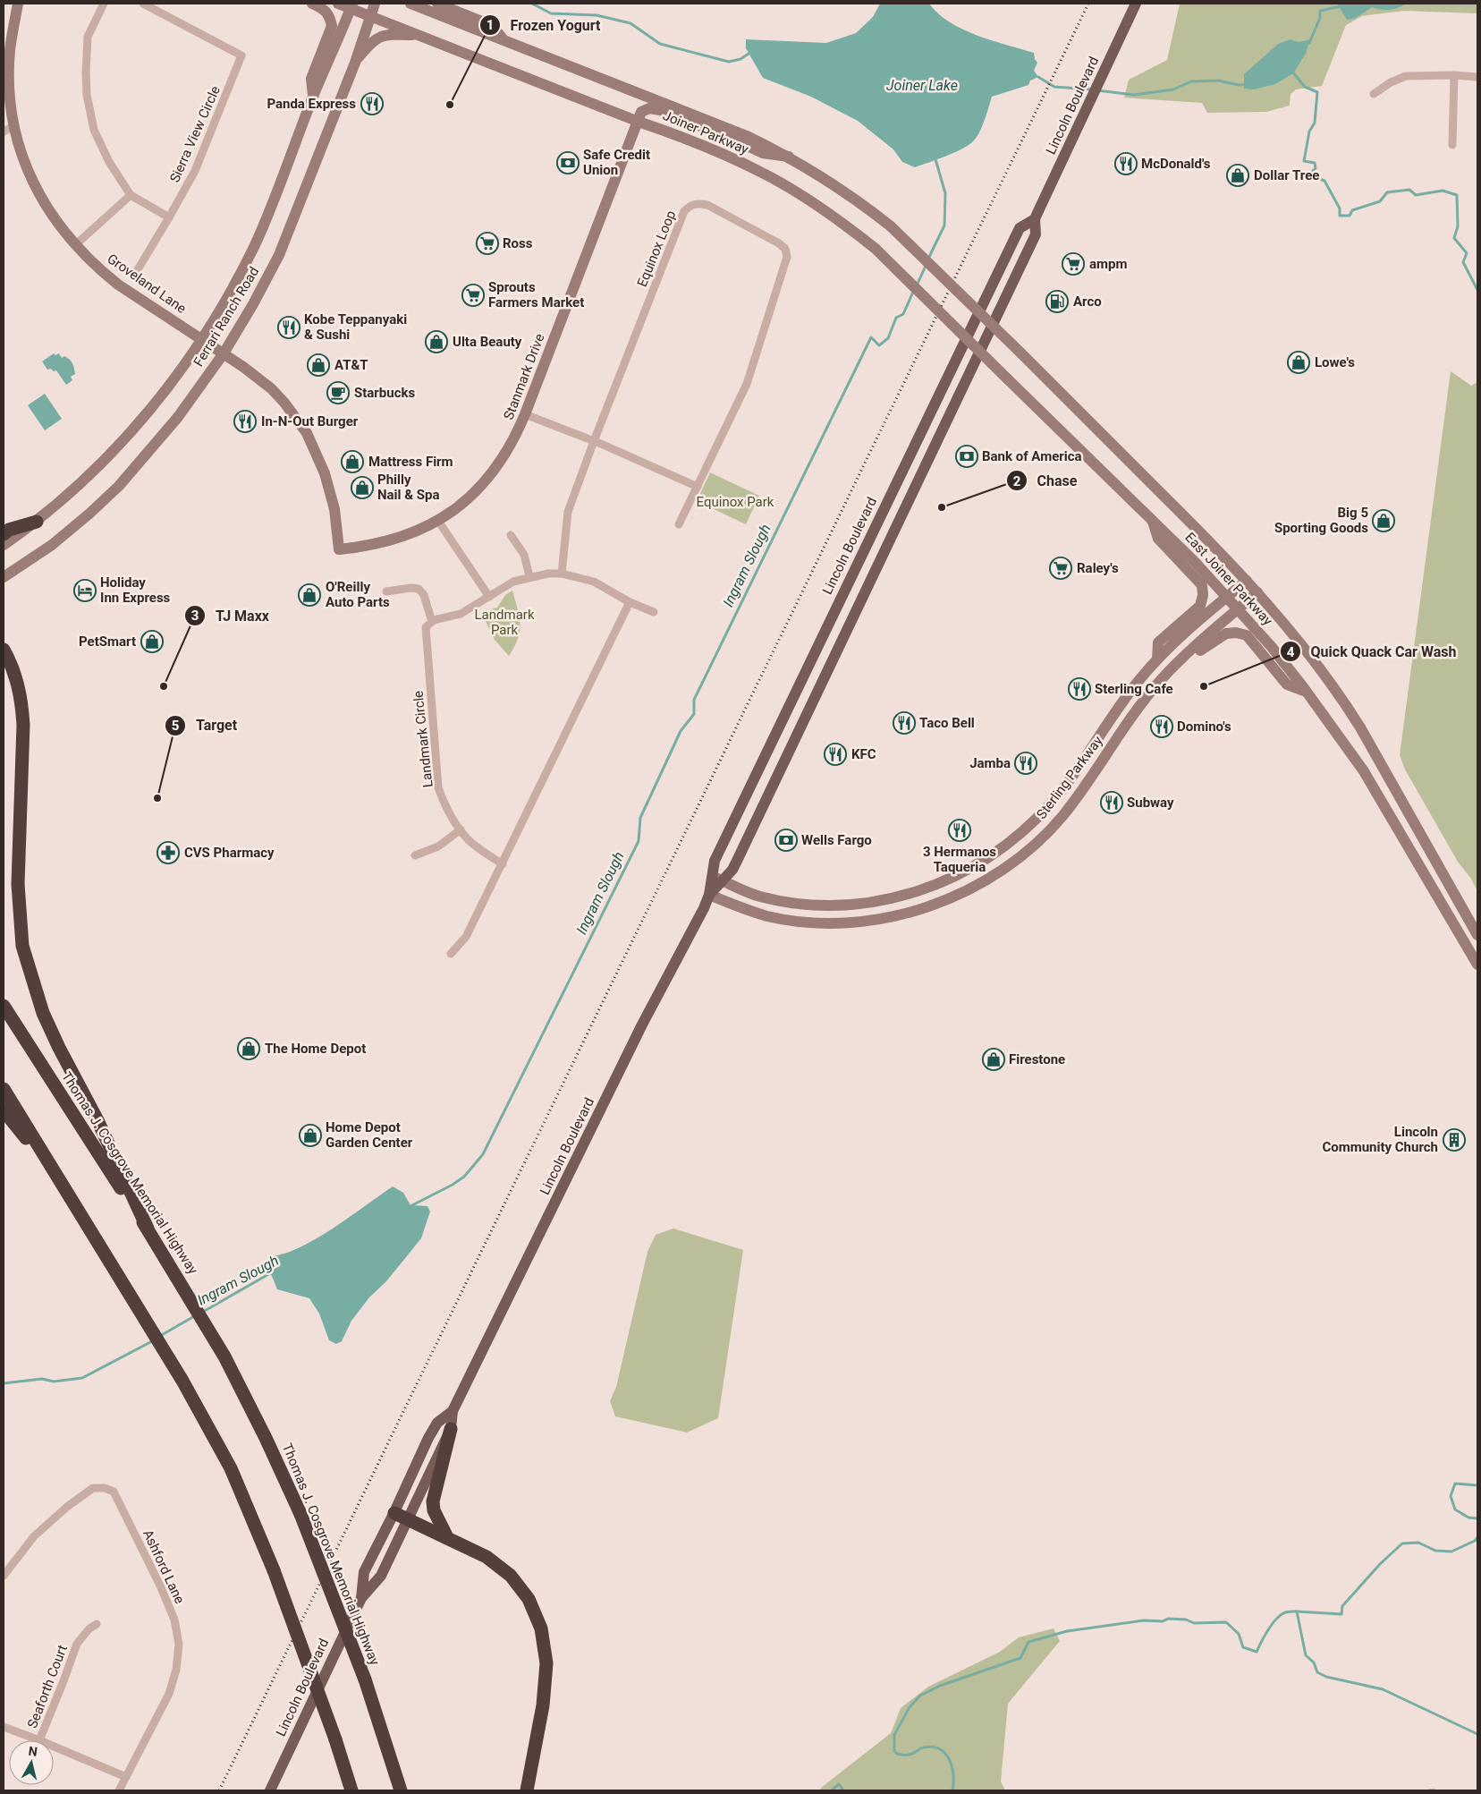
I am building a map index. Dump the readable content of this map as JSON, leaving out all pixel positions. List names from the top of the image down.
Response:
{
  "streets": {
    "highway": ["Thomas J. Cosgrove Memorial Highway"],
    "main road": [
      "Lincoln Boulevard",
      "Joiner Parkway",
      "Groveland Lane",
      "Ferrari Ranch Road",
      "Stanmark Drive",
      "East Joiner Parkway",
      "Sterling Parkway"
    ],
    "street": [
      "Sierra View Circle",
      "Equinox Loop",
      "Landmark Circle",
      "Ashford Lane",
      "Seaforth Court"
    ]
  },
  "crossings": [
    ["Lincoln Boulevard", "Sterling Parkway"],
    ["Joiner Parkway", "Ferrari Ranch Road"],
    ["Joiner Parkway", "Stanmark Drive"],
    ["Joiner Parkway", "East Joiner Parkway"],
    ["Groveland Lane", "Ferrari Ranch Road"],
    ["Groveland Lane", "Stanmark Drive"],
    ["East Joiner Parkway", "Sterling Parkway"]
  ],
  "water": ["Joiner Lake", "Ingram Slough"],
  "parks": ["Equinox Park", "Landmark Park"],
  "places": {
    "restaurant": [
      "Panda Express",
      "McDonald's",
      "Kobe Teppanyaki & Sushi",
      "In-N-Out Burger",
      "Sterling Cafe",
      "Taco Bell",
      "Domino's",
      "KFC",
      "Jamba",
      "Subway",
      "3 Hermanos Taqueria"
    ],
    "other": [
      "Frozen Yogurt",
      "Chase",
      "TJ Maxx",
      "Quick Quack Car Wash",
      "Target"
    ],
    "bank": ["Safe Credit Union", "Bank of America", "Wells Fargo"],
    "shop": [
      "Dollar Tree",
      "Ulta Beauty",
      "Lowe's",
      "AT&T",
      "Mattress Firm",
      "Philly Nail & Spa",
      "Big 5 Sporting Goods",
      "O'Reilly Auto Parts",
      "PetSmart",
      "The Home Depot",
      "Firestone",
      "Home Depot Garden Center"
    ],
    "supermarket": [
      "Ross",
      "ampm",
      "Sprouts Farmers Market",
      "Raley's"
    ],
    "fuel station": ["Arco"],
    "cafe": ["Starbucks"],
    "hotel": ["Holiday Inn Express"],
    "pharmacy": ["CVS Pharmacy"],
    "building": ["Lincoln Community Church"]
  },
  "north": "top"
}
